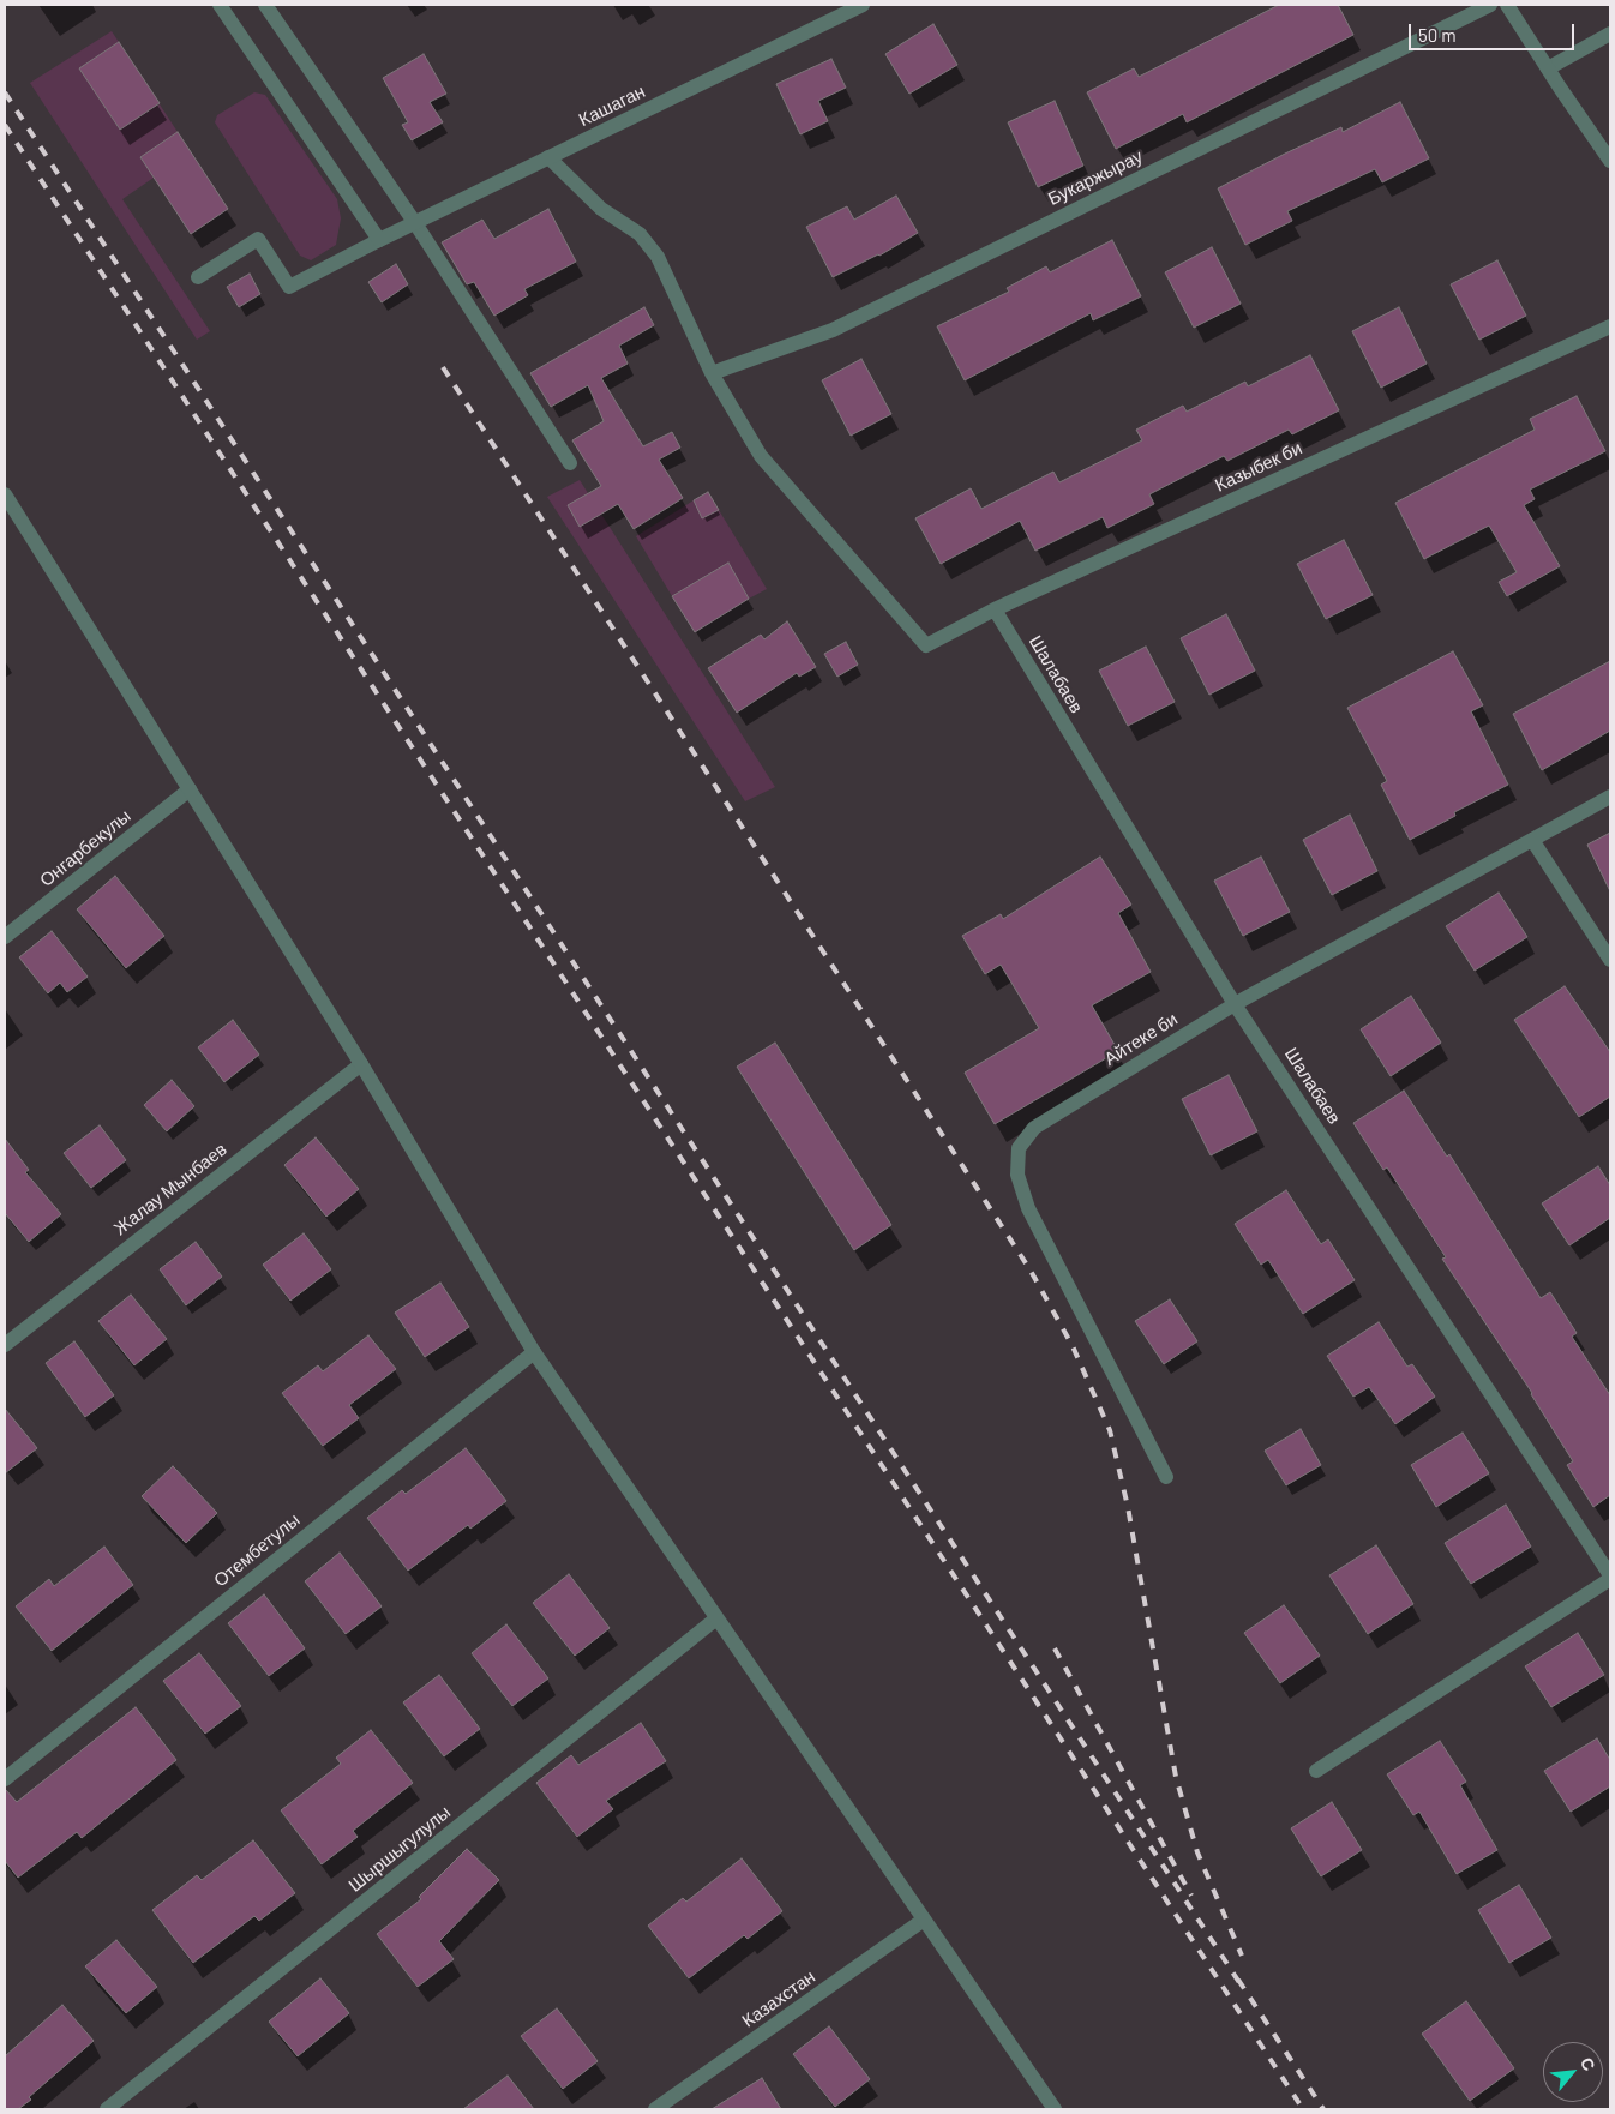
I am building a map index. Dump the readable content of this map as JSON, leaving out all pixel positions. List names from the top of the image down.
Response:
{
  "streets": {
    "street": [
      "Кашаган",
      "Букаржырау",
      "Казыбек би",
      "Шалабаев",
      "Онгарбекулы",
      "Айтеке би",
      "Жалау Мынбаев",
      "Отембетулы",
      "Шыршыгулулы",
      "Казахстан"
    ]
  },
  "crossings": [
    ["Букаржырау", "Казыбек би"],
    ["Казыбек би", "Шалабаев"],
    ["Шалабаев", "Айтеке би"]
  ],
  "scale_bar": "50 m",
  "north": "top right"
}
